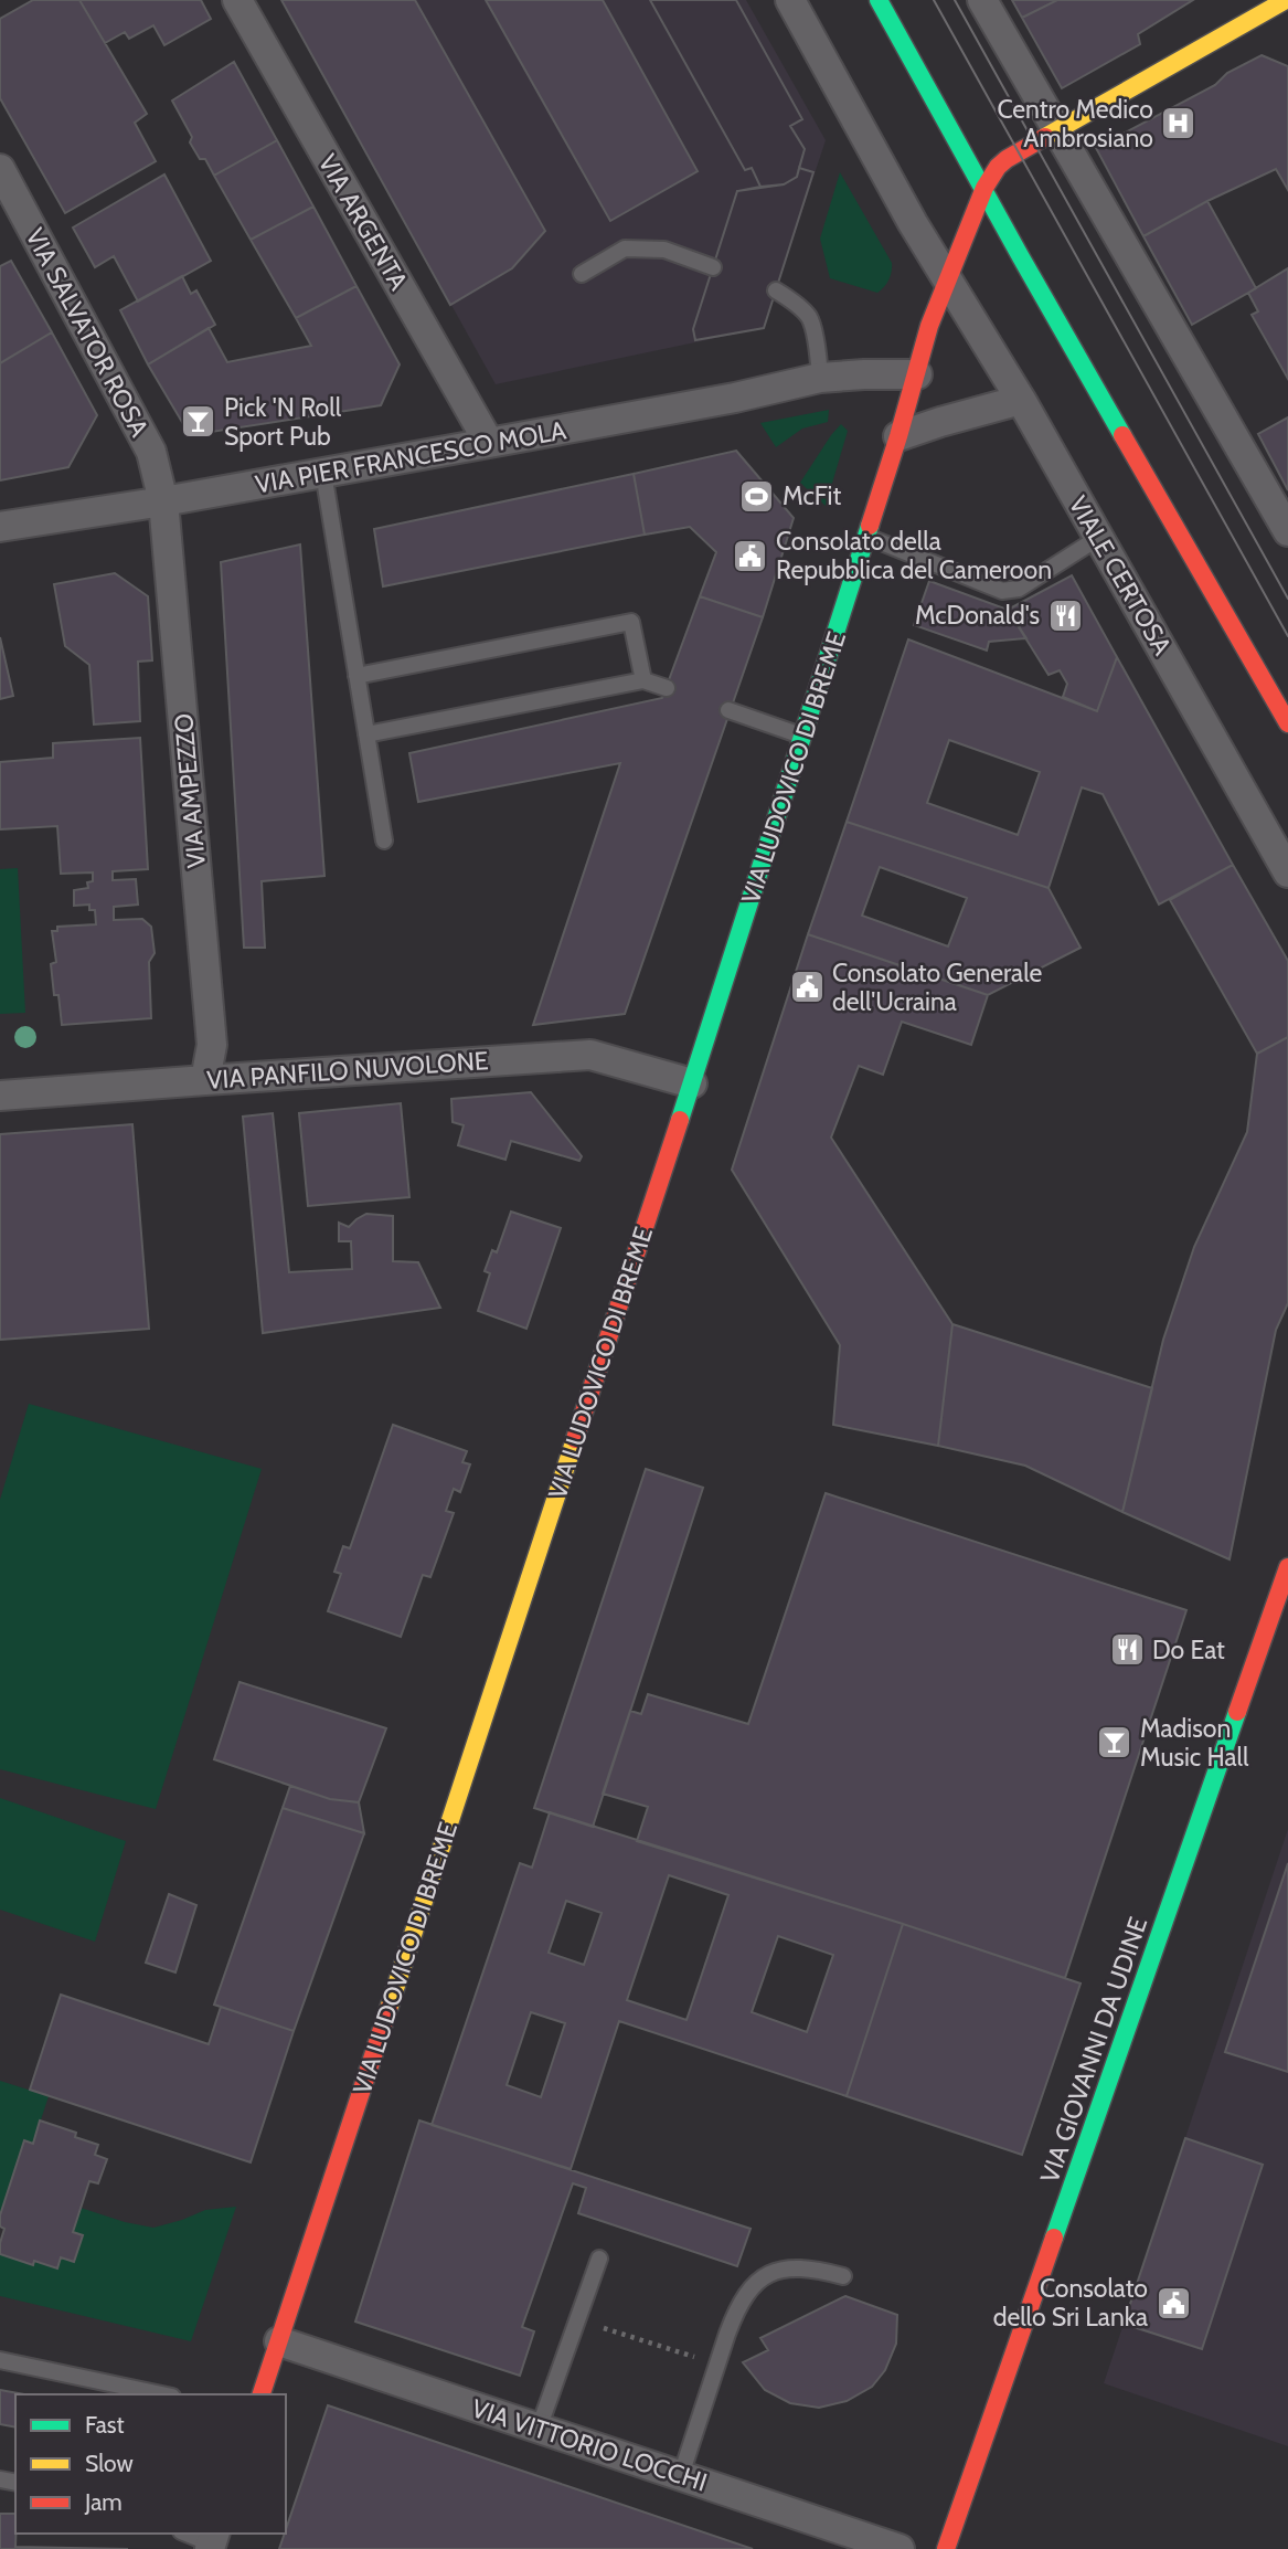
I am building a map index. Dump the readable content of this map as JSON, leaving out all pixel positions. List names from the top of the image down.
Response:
{
  "streets": {
    "street": [
      "VIA ARGENTA",
      "VIA SALVATOR ROSA",
      "VIA PIER FRANCESCO MOLA",
      "VIALE CERTOSA",
      "VIA LUDOVICO DI BREME",
      "VIA AMPEZZO",
      "VIA PANFILO NUVOLONE",
      "VIA GIOVANNI DA UDINE",
      "VIA VITTORIO LOCCHI"
    ]
  },
  "crossings": [
    ["VIA ARGENTA", "VIA PIER FRANCESCO MOLA"],
    ["VIA SALVATOR ROSA", "VIA PIER FRANCESCO MOLA"],
    ["VIA SALVATOR ROSA", "VIA AMPEZZO"],
    ["VIA PIER FRANCESCO MOLA", "VIA LUDOVICO DI BREME"],
    ["VIA PIER FRANCESCO MOLA", "VIA AMPEZZO"],
    ["VIALE CERTOSA", "VIA LUDOVICO DI BREME"],
    ["VIA LUDOVICO DI BREME", "VIA PANFILO NUVOLONE"],
    ["VIA LUDOVICO DI BREME", "VIA VITTORIO LOCCHI"],
    ["VIA AMPEZZO", "VIA PANFILO NUVOLONE"]
  ],
  "places": {
    "hospital": ["Centro Medico Ambrosiano"],
    "bar": ["Pick 'N Roll Sport Pub", "Madison Music Hall"],
    "sports": ["McFit"],
    "public building": ["Consolato della Repubblica del Cameroon", "Consolato Generale dell'Ucraina", "Consolato dello Sri Lanka"],
    "restaurant": ["McDonald's", "Do Eat"]
  },
  "legend": ["Fast", "Slow", "Jam"]
}
